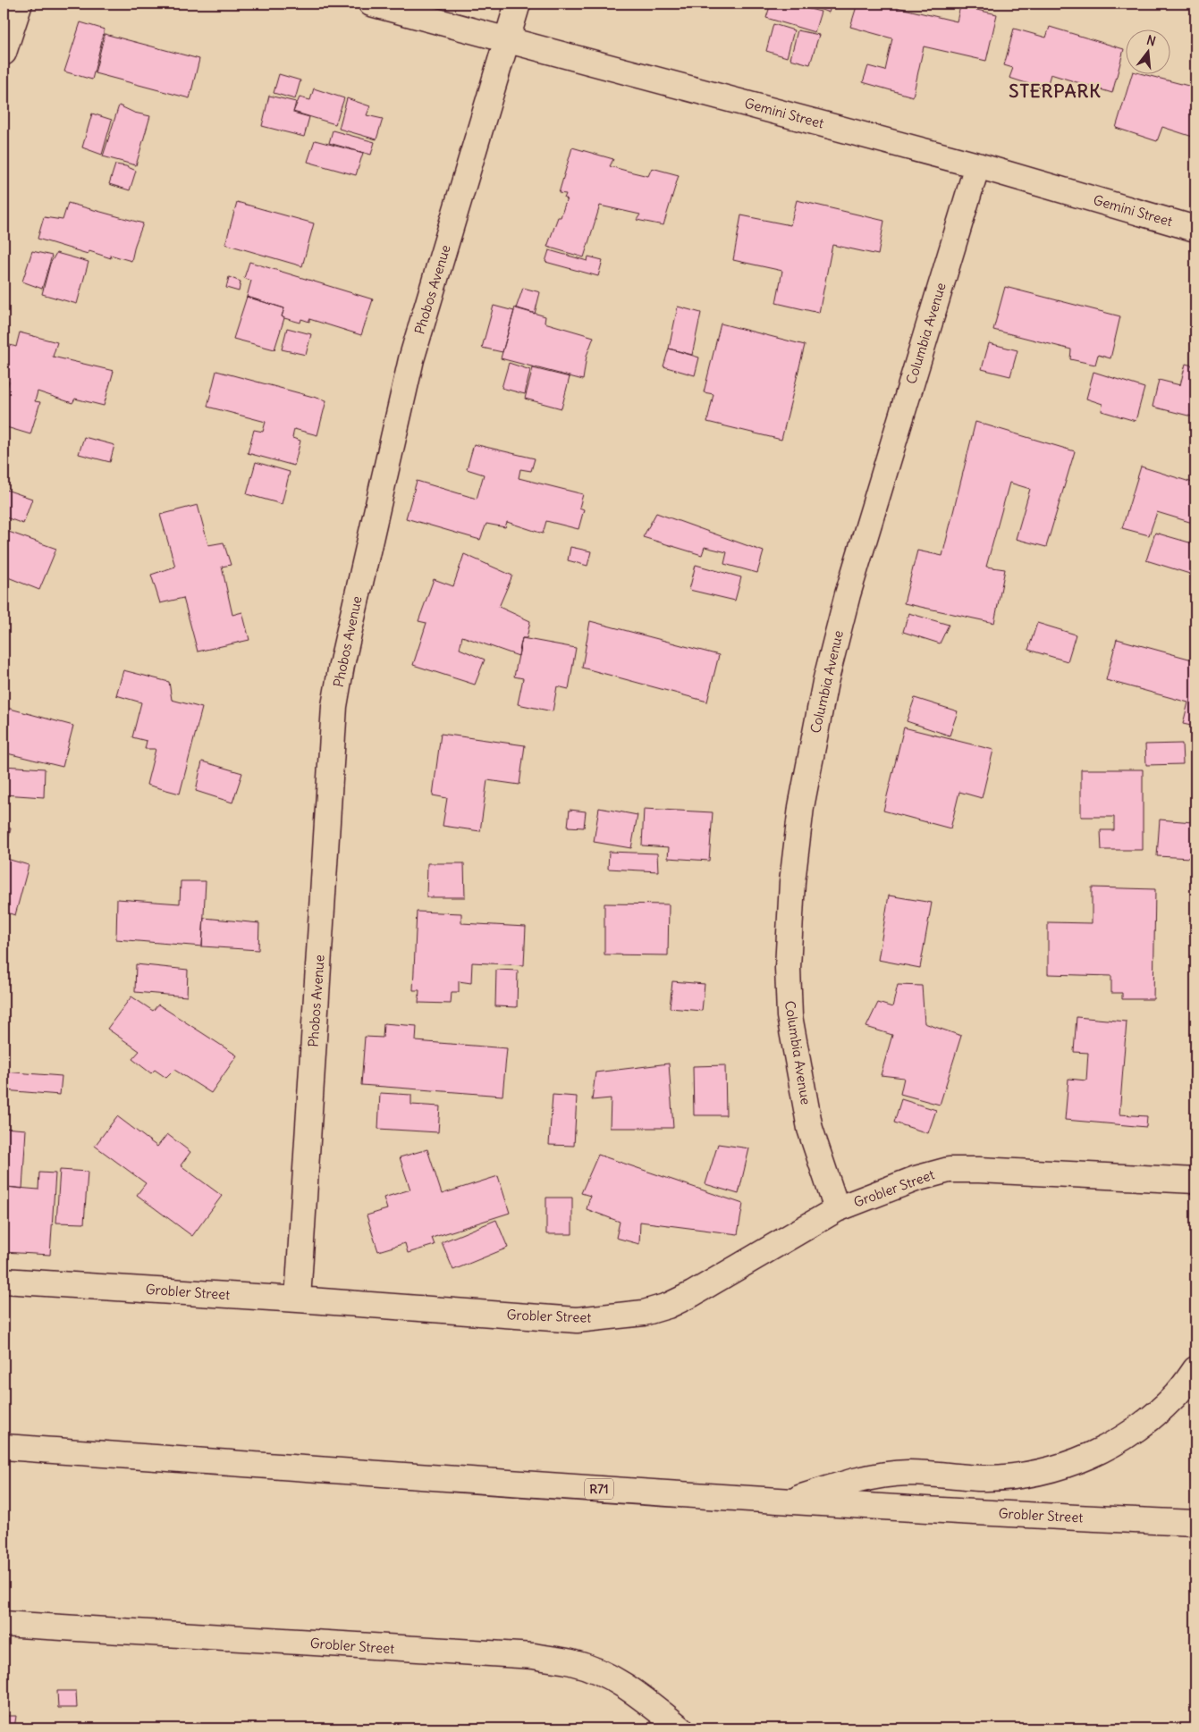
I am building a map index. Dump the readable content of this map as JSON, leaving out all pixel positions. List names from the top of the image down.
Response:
{
  "streets": {
    "street": [
      "Gemini Street",
      "Phobos Avenue",
      "Columbia Avenue",
      "Grobler Street",
      "R71"
    ]
  },
  "crossings": [
    ["Gemini Street", "Phobos Avenue"],
    ["Gemini Street", "Columbia Avenue"],
    ["Phobos Avenue", "Grobler Street"],
    ["Columbia Avenue", "Grobler Street"]
  ],
  "districts": ["STERPARK"],
  "north": "top"
}
